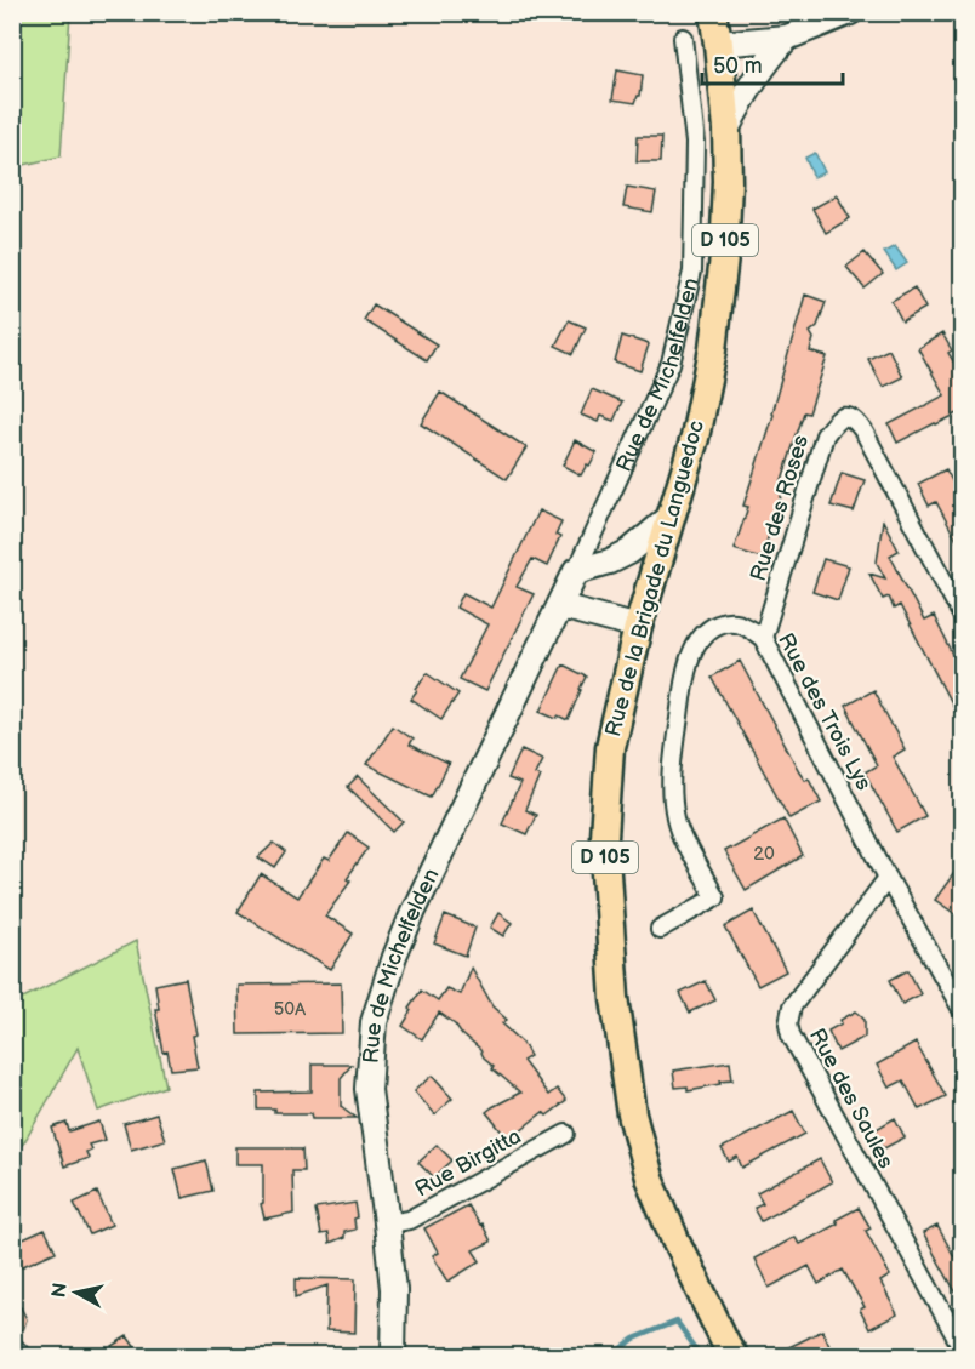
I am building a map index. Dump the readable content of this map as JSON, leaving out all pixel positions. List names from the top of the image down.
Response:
{
  "streets": {
    "main road": ["D 105", "Rue de la Brigade du Languedoc"],
    "street": [
      "Rue de Michelfelden",
      "Rue des Roses",
      "Rue des Trois Lys",
      "Rue des Saules",
      "Rue Birgitta"
    ]
  },
  "crossings": [
    ["D 105", "Rue de la Brigade du Languedoc"],
    ["Rue de Michelfelden", "Rue Birgitta"],
    ["Rue des Roses", "Rue des Trois Lys"],
    ["Rue des Trois Lys", "Rue des Saules"]
  ],
  "house_numbers": ["20", "50A"],
  "scale_bar": "50 m",
  "north": "left"
}
